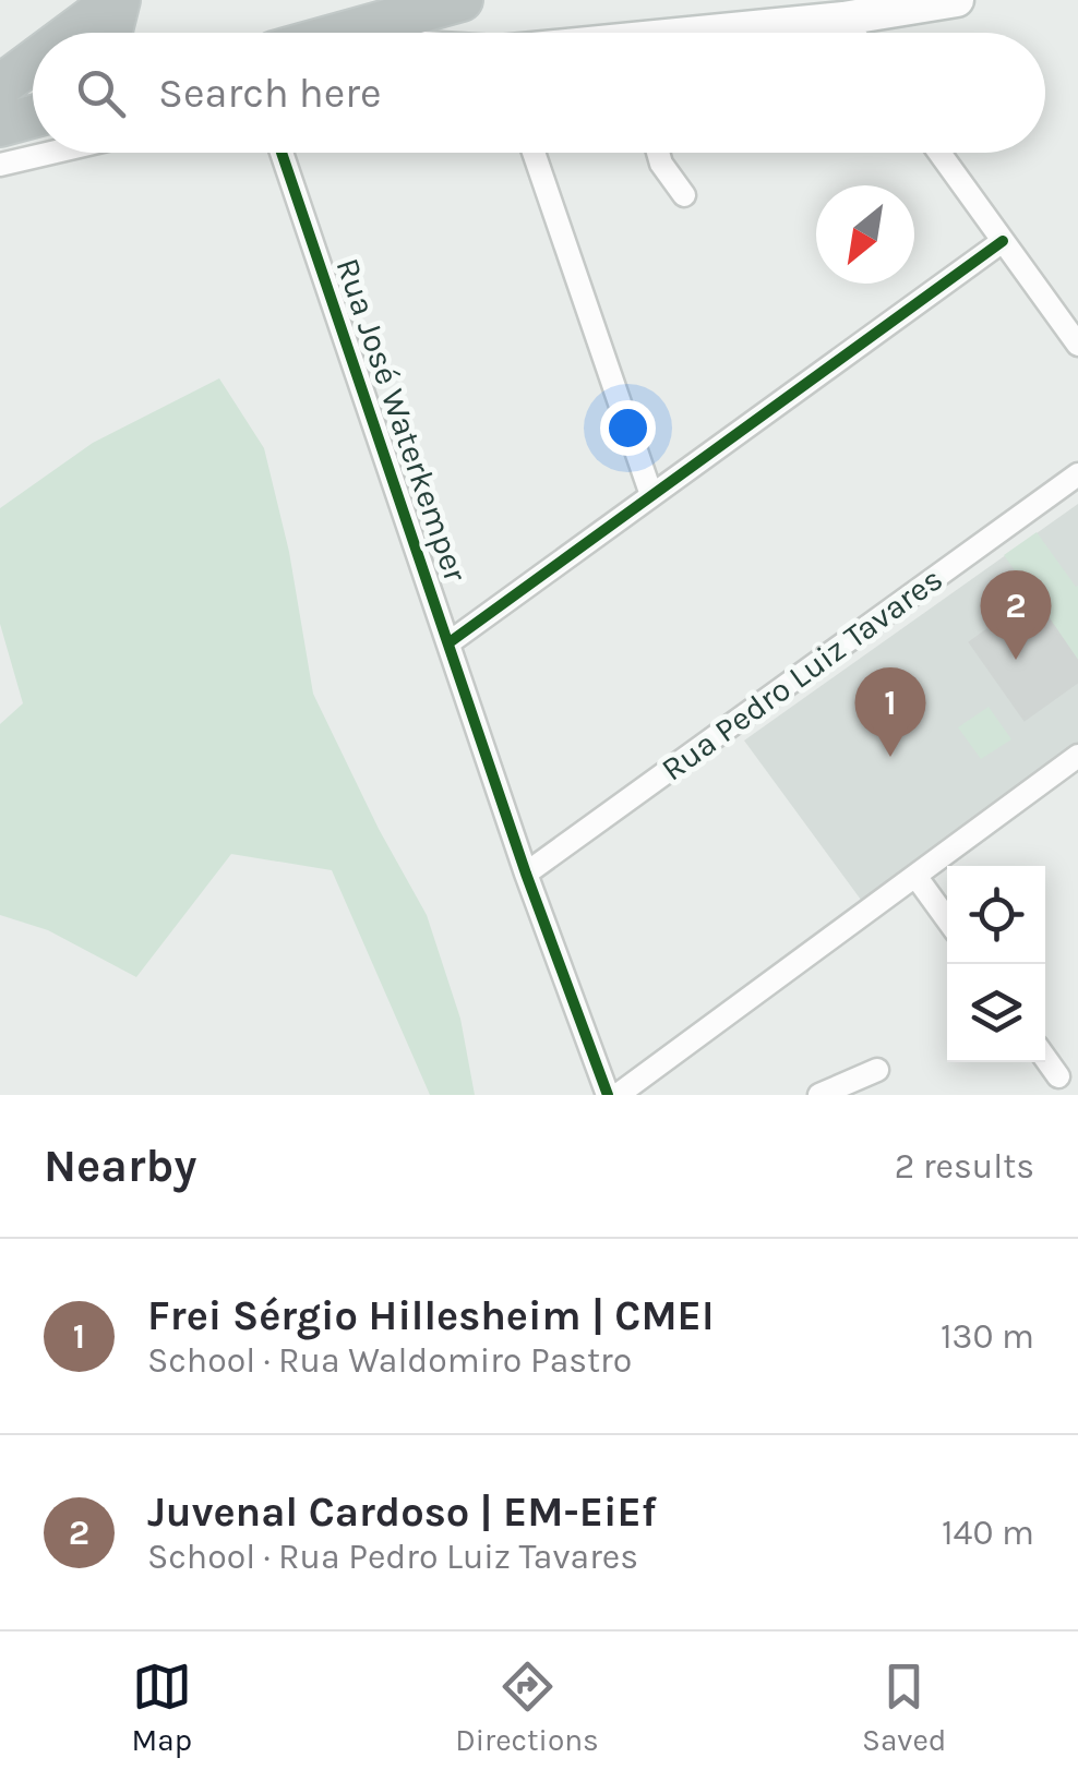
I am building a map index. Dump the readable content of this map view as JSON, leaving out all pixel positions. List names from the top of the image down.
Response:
{
  "streets": {
    "street": ["Rua José Waterkemper", "Rua Pedro Luiz Tavares"]
  },
  "crossings": [
    ["Rua José Waterkemper", "Rua Pedro Luiz Tavares"]
  ],
  "north": "bottom left",
  "page": {
    "search": "Search here",
    "pins": ["2", "1"],
    "heading": ["Nearby", "2 results"],
    "list": [
      {
        "mark": "1",
        "name": "Frei Sérgio Hillesheim | CMEI",
        "note": "School · Rua Waldomiro Pastro",
        "value": "130 m"
      },
      {
        "mark": "2",
        "name": "Juvenal Cardoso | EM-EiEf",
        "note": "School · Rua Pedro Luiz Tavares",
        "value": "140 m"
      }
    ],
    "nav": ["Map", "Directions", "Saved"]
  }
}
